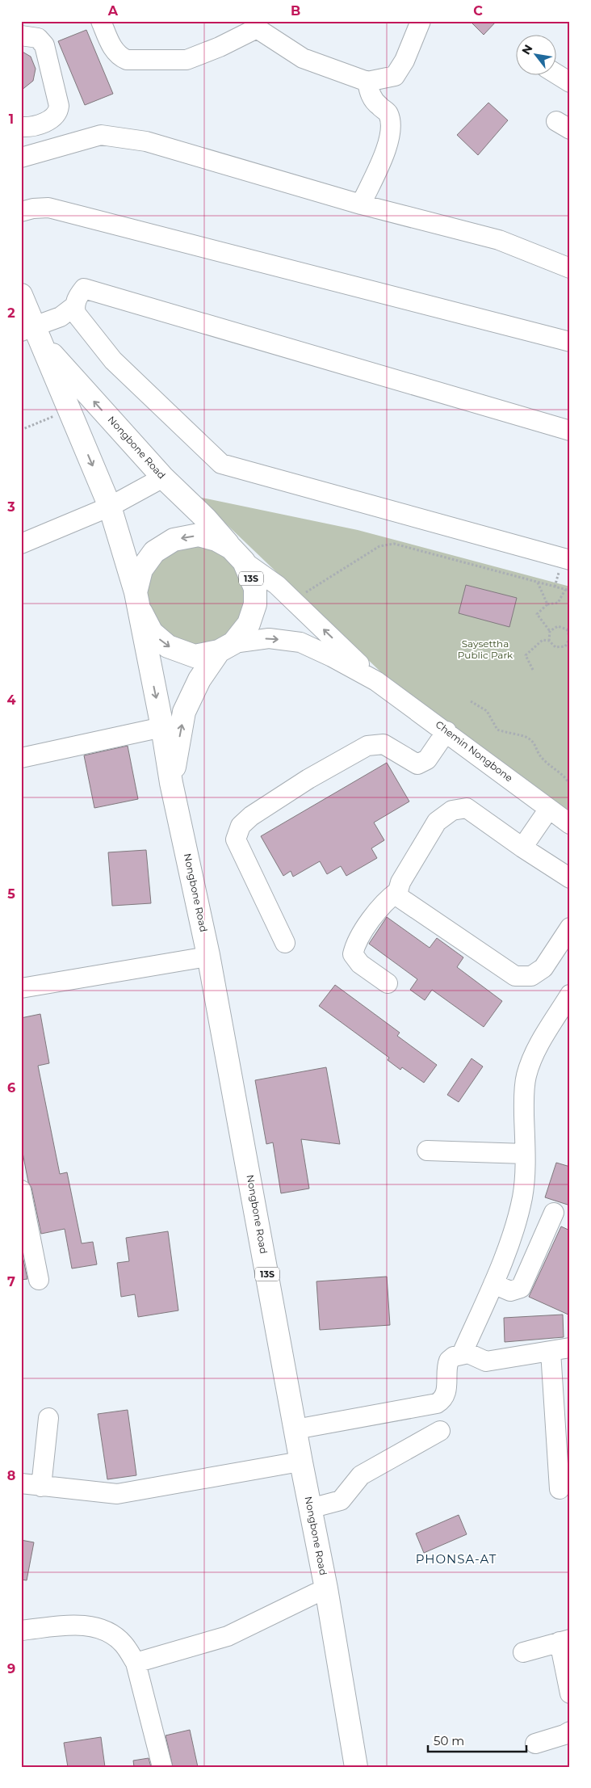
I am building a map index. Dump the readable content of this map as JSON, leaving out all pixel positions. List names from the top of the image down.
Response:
{
  "streets": {
    "highway": ["Nongbone Road", "13S"],
    "street": ["Chemin Nongbone"]
  },
  "crossings": [
    ["Nongbone Road", "Chemin Nongbone"]
  ],
  "districts": ["PHONSA-AT"],
  "parks": ["Saysettha Public Park"],
  "scale_bar": "50 m",
  "north": "top left",
  "grid": {
    "columns": ["A", "B", "C"],
    "rows": [
      "1",
      "2",
      "3",
      "4",
      "5",
      "6",
      "7",
      "8",
      "9"
    ]
  }
}
